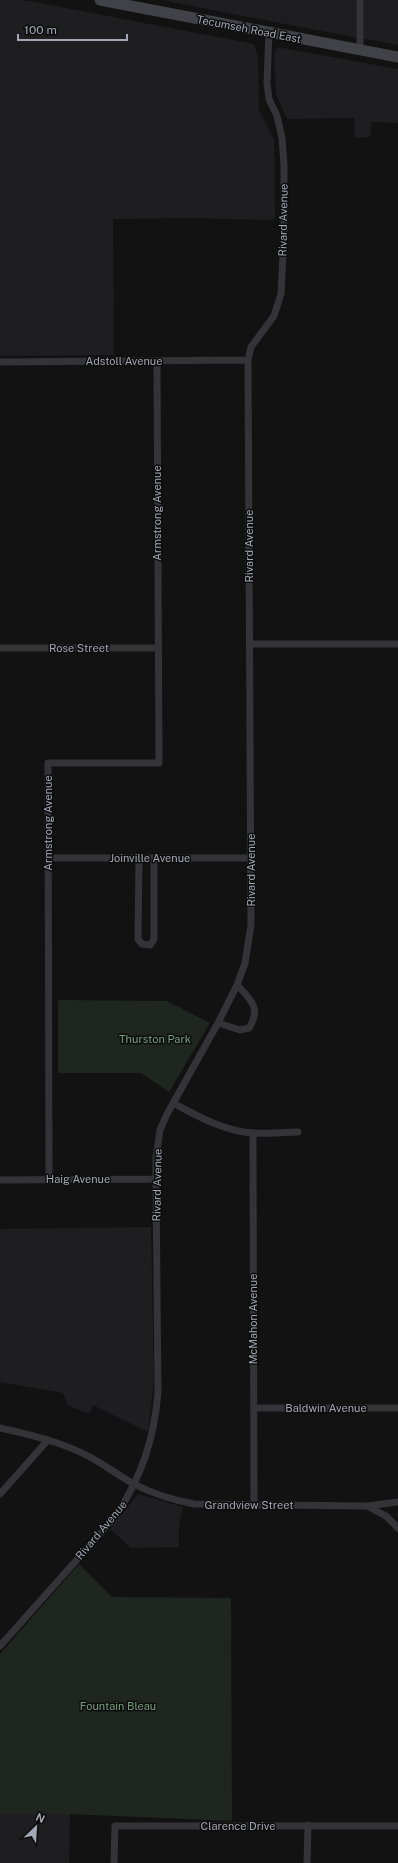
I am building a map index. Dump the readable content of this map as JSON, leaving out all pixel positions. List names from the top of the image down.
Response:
{
  "streets": {
    "main road": ["Tecumseh Road East"],
    "street": [
      "Rivard Avenue",
      "Adstoll Avenue",
      "Armstrong Avenue",
      "Rose Street",
      "Joinville Avenue",
      "Haig Avenue",
      "McMahon Avenue",
      "Baldwin Avenue",
      "Grandview Street",
      "Clarence Drive"
    ]
  },
  "crossings": [
    ["Tecumseh Road East", "Rivard Avenue"],
    ["Rivard Avenue", "Adstoll Avenue"],
    ["Rivard Avenue", "Joinville Avenue"],
    ["Rivard Avenue", "Haig Avenue"],
    ["Rivard Avenue", "Grandview Street"],
    ["Adstoll Avenue", "Armstrong Avenue"],
    ["Armstrong Avenue", "Rose Street"],
    ["Armstrong Avenue", "Joinville Avenue"],
    ["Armstrong Avenue", "Haig Avenue"],
    ["McMahon Avenue", "Baldwin Avenue"],
    ["McMahon Avenue", "Grandview Street"]
  ],
  "parks": ["Thurston Park", "Fountain Bleau"],
  "scale_bar": "100 m",
  "north": "top right"
}
